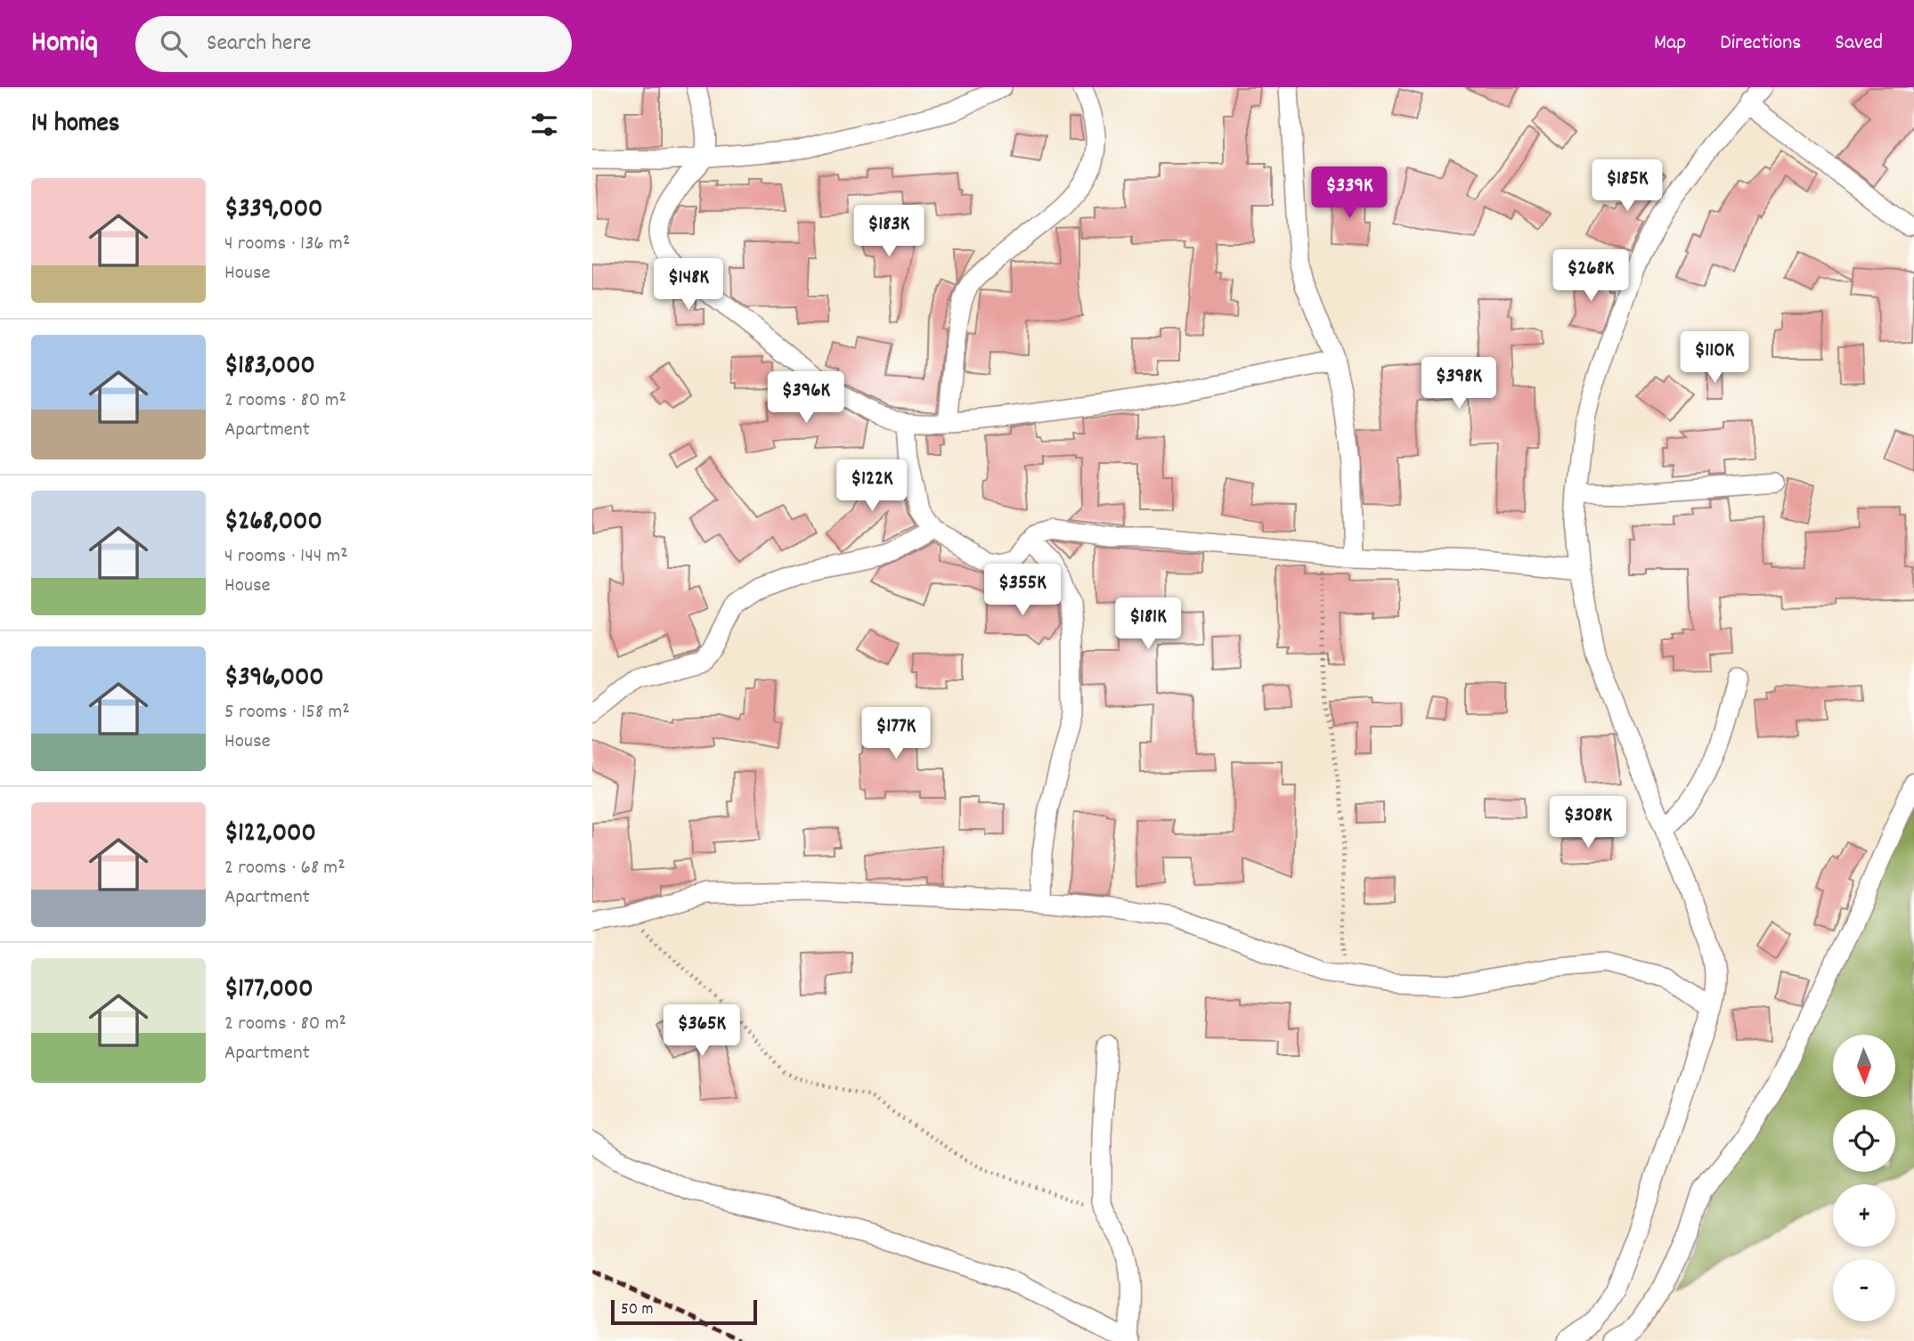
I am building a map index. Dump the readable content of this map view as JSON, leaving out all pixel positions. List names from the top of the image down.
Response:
{
  "scale_bar": "50 m",
  "north": "bottom",
  "page": {
    "header": "Homiq",
    "search": "Search here",
    "nav": ["Map", "Directions", "Saved"],
    "heading": "14 homes",
    "price": [
      "$185K",
      "$339K",
      "$183K",
      "$268K",
      "$148K",
      "$110K",
      "$398K",
      "$396K",
      "$122K",
      "$355K",
      "$181K",
      "$177K",
      "$308K",
      "$365K"
    ],
    "list": [
      {
        "name": "$339,000",
        "note": "4 rooms · 136 m² · House"
      },
      {
        "name": "$183,000",
        "note": "2 rooms · 80 m² · Apartment"
      },
      {
        "name": "$268,000",
        "note": "4 rooms · 144 m² · House"
      },
      {
        "name": "$396,000",
        "note": "5 rooms · 158 m² · House"
      },
      {
        "name": "$122,000",
        "note": "2 rooms · 68 m² · Apartment"
      },
      {
        "name": "$177,000",
        "note": "2 rooms · 80 m² · Apartment"
      }
    ],
    "map_buttons": ["+", "−"],
    "scale": "50 m"
  }
}
